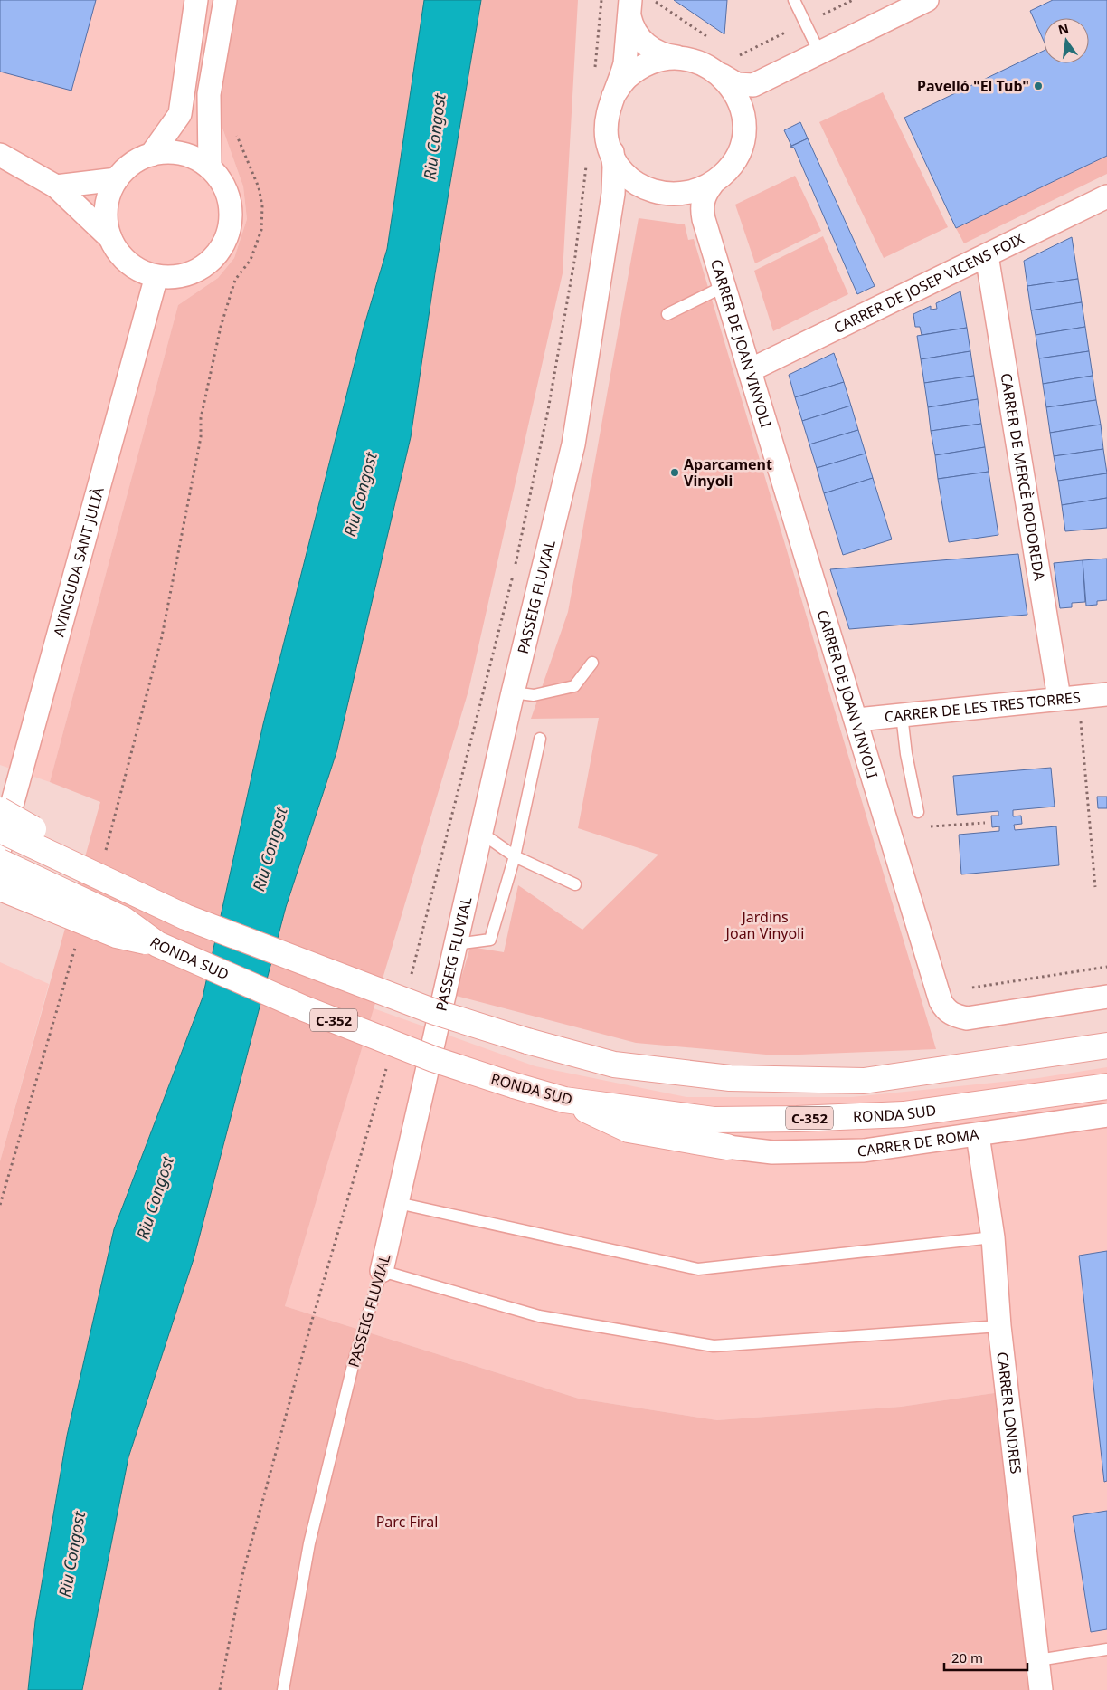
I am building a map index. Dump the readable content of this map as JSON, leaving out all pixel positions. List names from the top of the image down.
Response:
{
  "streets": {
    "highway": ["RONDA SUD", "C-352"],
    "street": [
      "CARRER DE JOSEP VICENS FOIX",
      "CARRER DE JOAN VINYOLI",
      "CARRER DE MERCÈ RODOREDA",
      "AVINGUDA SANT JULIÀ",
      "PASSEIG FLUVIAL",
      "CARRER DE LES TRES TORRES",
      "CARRER DE ROMA",
      "CARRER LONDRES"
    ]
  },
  "crossings": [
    ["CARRER DE JOSEP VICENS FOIX", "CARRER DE JOAN VINYOLI"],
    ["CARRER DE JOSEP VICENS FOIX", "CARRER DE MERCÈ RODOREDA"],
    ["CARRER DE JOAN VINYOLI", "PASSEIG FLUVIAL"],
    ["CARRER DE JOAN VINYOLI", "CARRER DE LES TRES TORRES"],
    ["CARRER DE MERCÈ RODOREDA", "CARRER DE LES TRES TORRES"],
    ["CARRER DE ROMA", "CARRER LONDRES"]
  ],
  "water": ["Riu Congost"],
  "parks": ["Jardins Joan Vinyoli", "Parc Firal"],
  "places": ["Pavelló \"El Tub\"", "Aparcament Vinyoli"],
  "scale_bar": "20 m",
  "north": "top"
}
